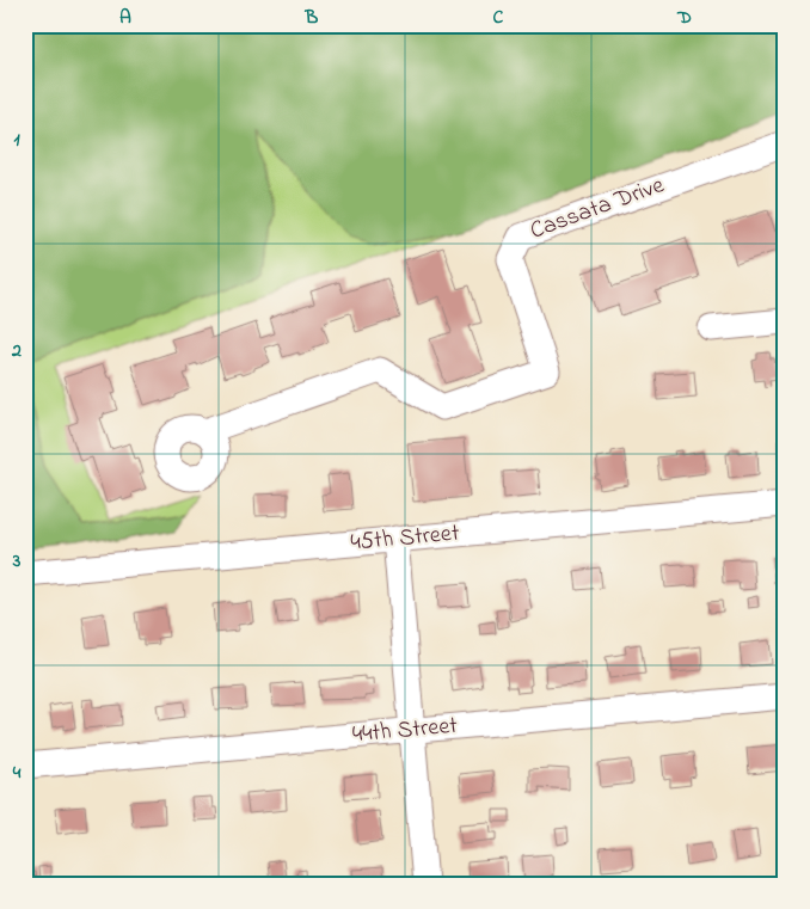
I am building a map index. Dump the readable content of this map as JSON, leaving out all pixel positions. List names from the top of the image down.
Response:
{
  "streets": {
    "street": ["Cassata Drive", "45th Street", "44th Street"]
  },
  "grid": {
    "columns": [
      "A",
      "B",
      "C",
      "D"
    ],
    "rows": [
      "1",
      "2",
      "3",
      "4"
    ]
  }
}
